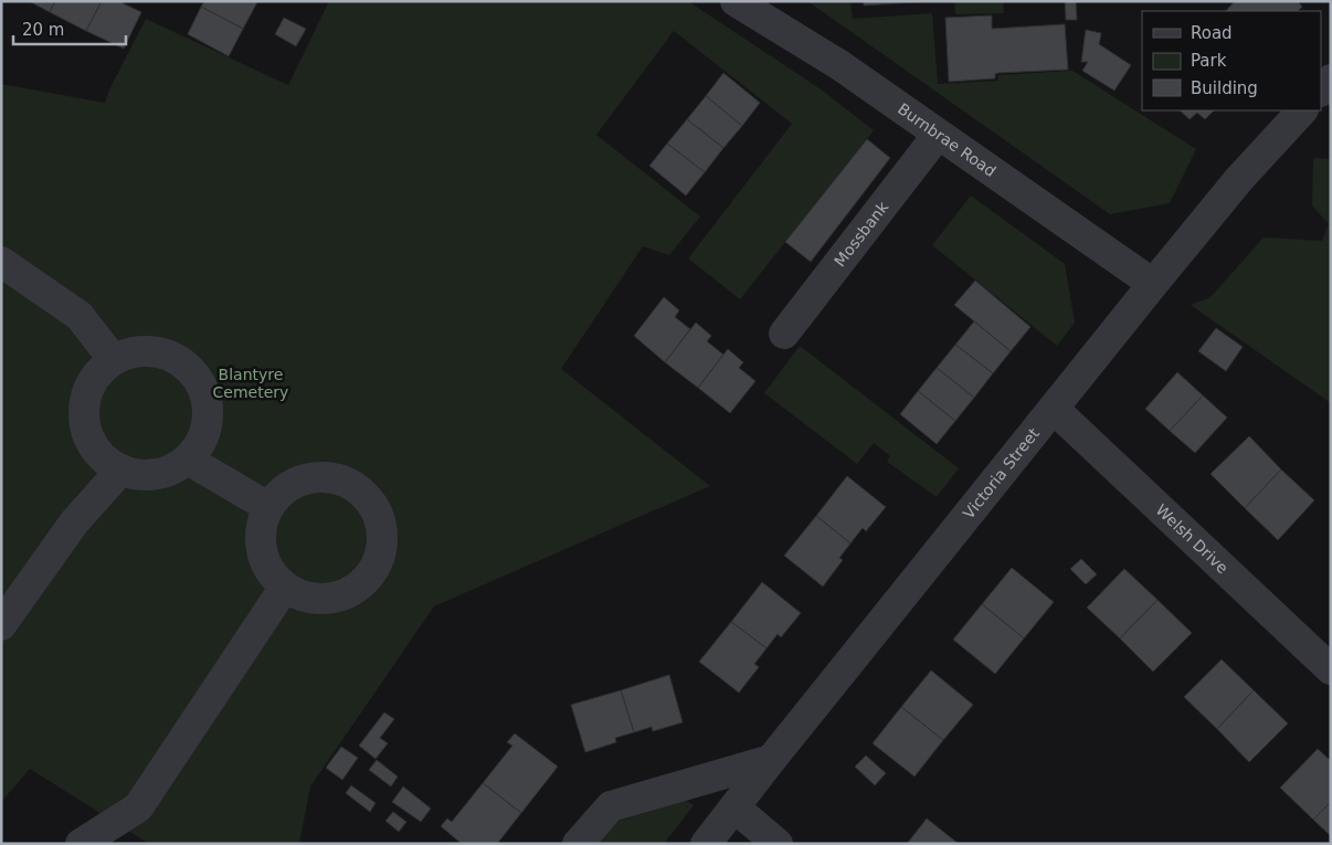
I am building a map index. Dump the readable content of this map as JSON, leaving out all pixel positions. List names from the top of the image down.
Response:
{
  "streets": {
    "street": [
      "Burnbrae Road",
      "Mossbank",
      "Victoria Street",
      "Welsh Drive"
    ]
  },
  "crossings": [
    ["Burnbrae Road", "Mossbank"],
    ["Burnbrae Road", "Victoria Street"],
    ["Victoria Street", "Welsh Drive"]
  ],
  "parks": ["Blantyre Cemetery"],
  "legend": ["Road", "Park", "Building"],
  "scale_bar": "20 m"
}
